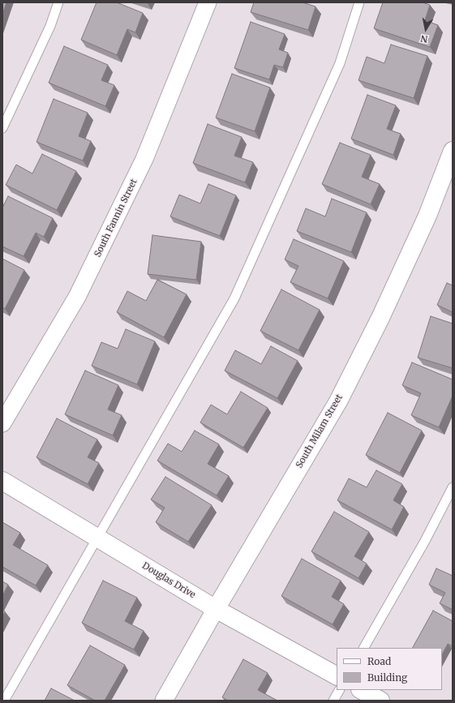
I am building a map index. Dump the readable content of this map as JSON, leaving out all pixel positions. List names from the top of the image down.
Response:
{
  "streets": {
    "street": ["South Fannin Street", "South Milam Street", "Douglas Drive"]
  },
  "crossings": [
    ["South Milam Street", "Douglas Drive"]
  ],
  "legend": ["Road", "Building"],
  "north": "bottom"
}
